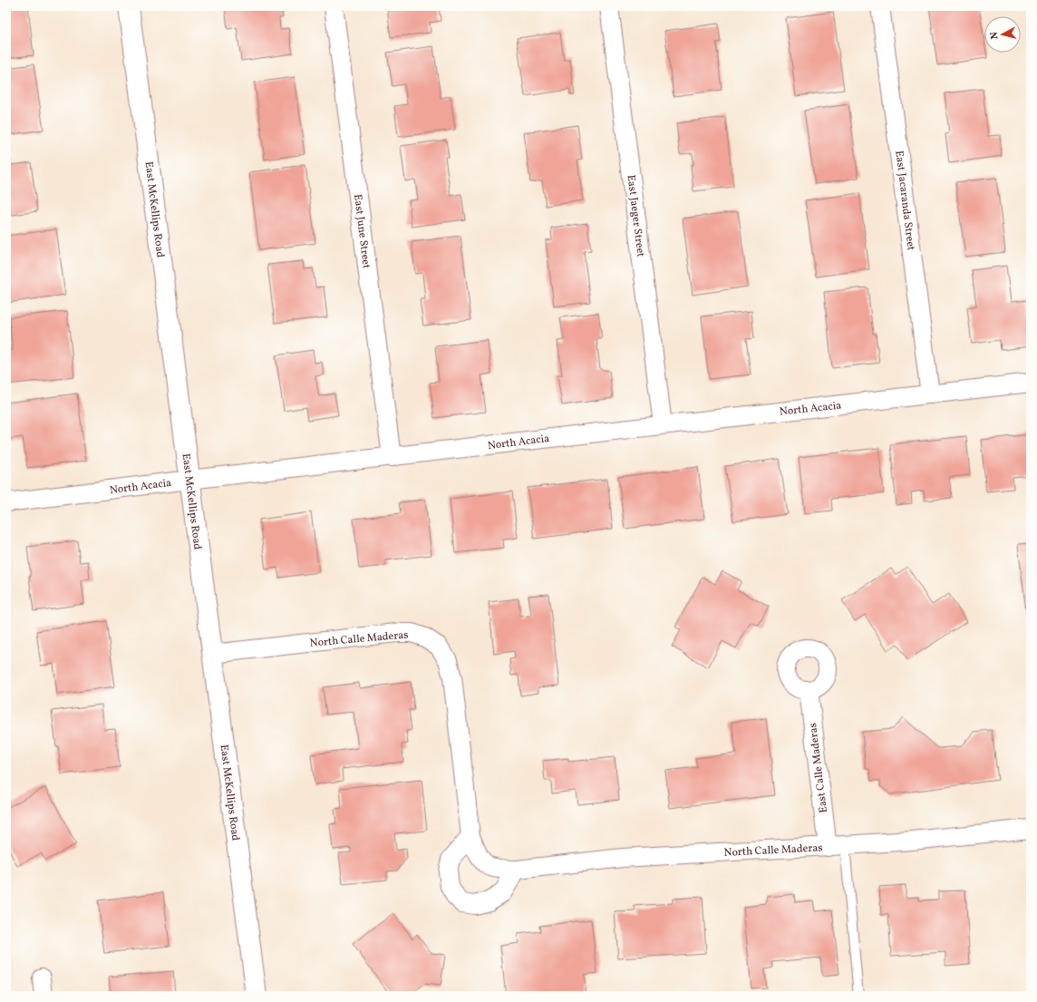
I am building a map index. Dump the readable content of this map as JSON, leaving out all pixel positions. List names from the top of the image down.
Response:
{
  "streets": {
    "main road": ["East McKellips Road"],
    "street": [
      "East Jacaranda Street",
      "East Jaeger Street",
      "East June Street",
      "North Acacia",
      "North Calle Maderas",
      "East Calle Maderas"
    ]
  },
  "crossings": [
    ["East Jacaranda Street", "North Acacia"],
    ["East McKellips Road", "North Acacia"],
    ["East McKellips Road", "North Calle Maderas"],
    ["East Jaeger Street", "North Acacia"],
    ["East June Street", "North Acacia"],
    ["North Calle Maderas", "East Calle Maderas"]
  ],
  "north": "left"
}
